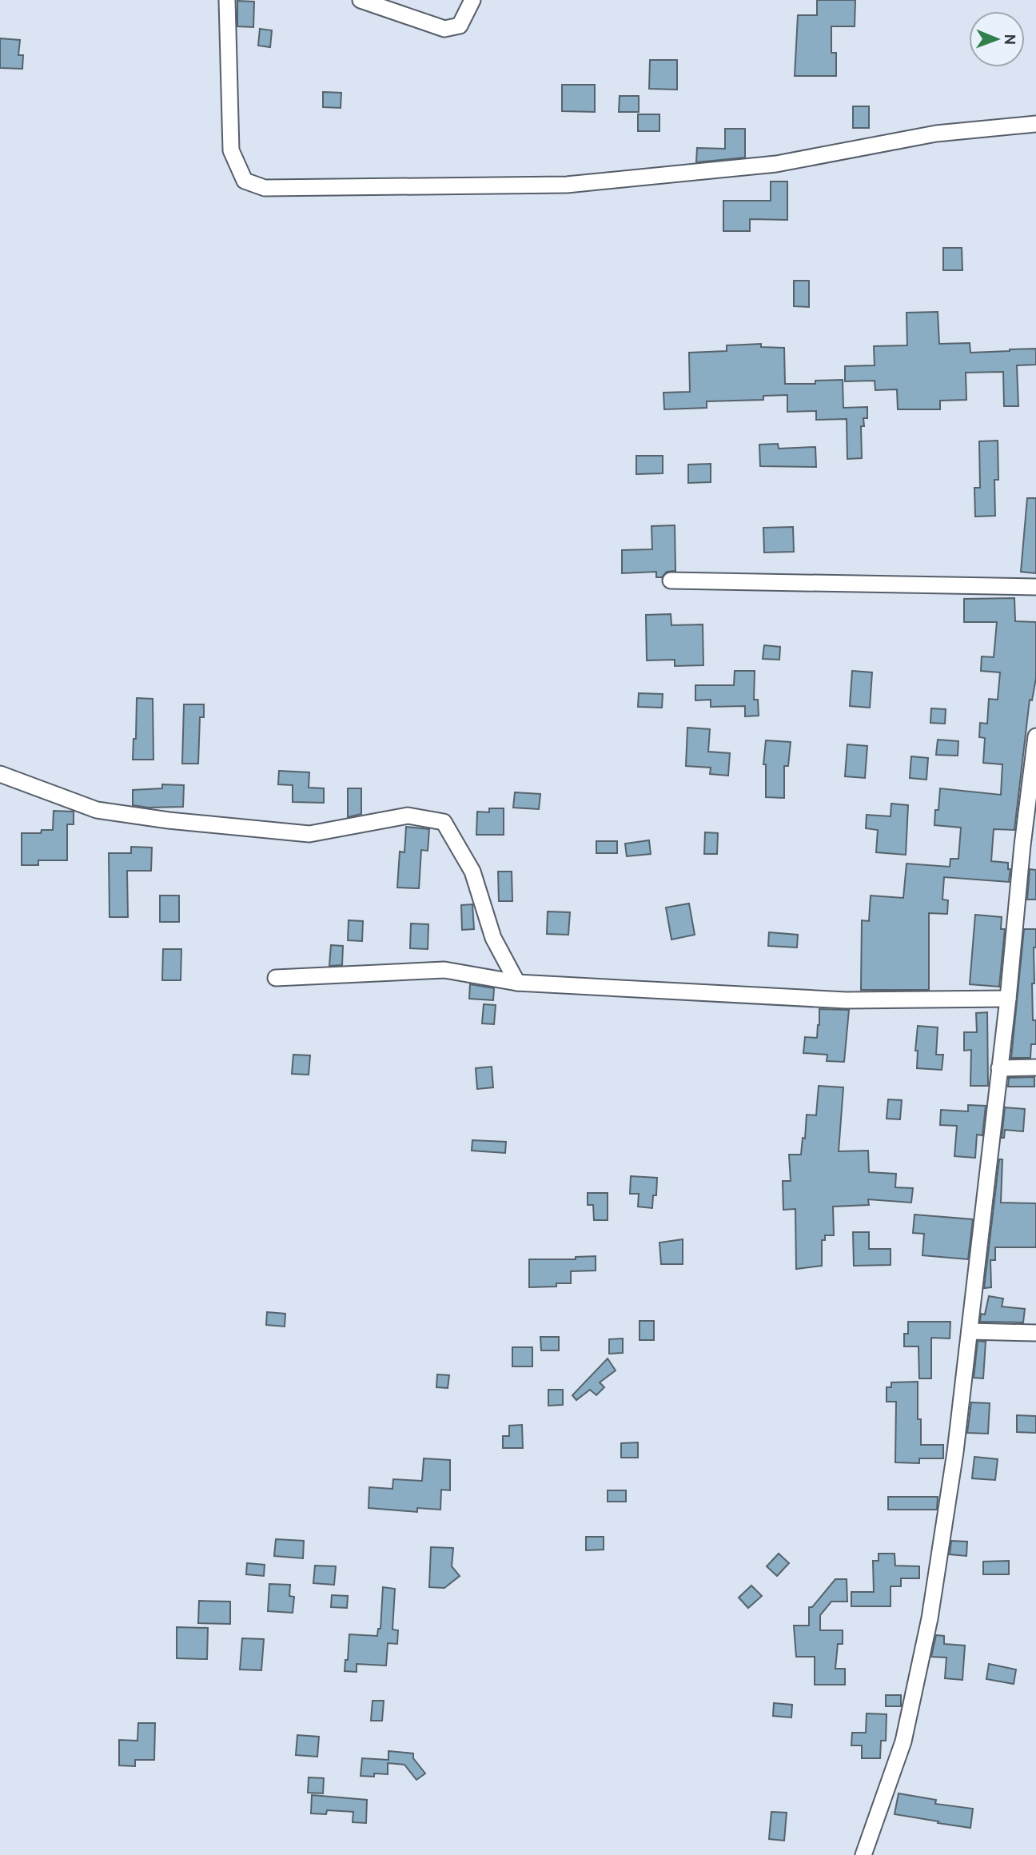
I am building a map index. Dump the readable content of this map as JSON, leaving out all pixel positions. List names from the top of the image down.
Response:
{
  "north": "right"
}
